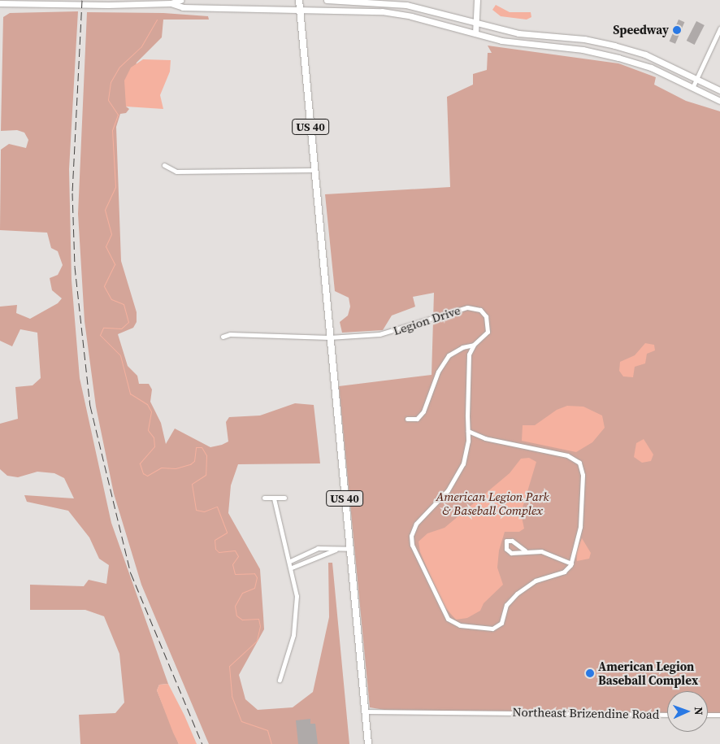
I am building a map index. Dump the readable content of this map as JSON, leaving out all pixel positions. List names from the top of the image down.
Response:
{
  "streets": {
    "main road": ["US 40"],
    "street": ["Legion Drive", "Northeast Brizendine Road"]
  },
  "crossings": [
    ["US 40", "Legion Drive"],
    ["US 40", "Northeast Brizendine Road"]
  ],
  "parks": ["American Legion Park & Baseball Complex"],
  "places": ["Speedway", "American Legion Baseball Complex"],
  "north": "right"
}
